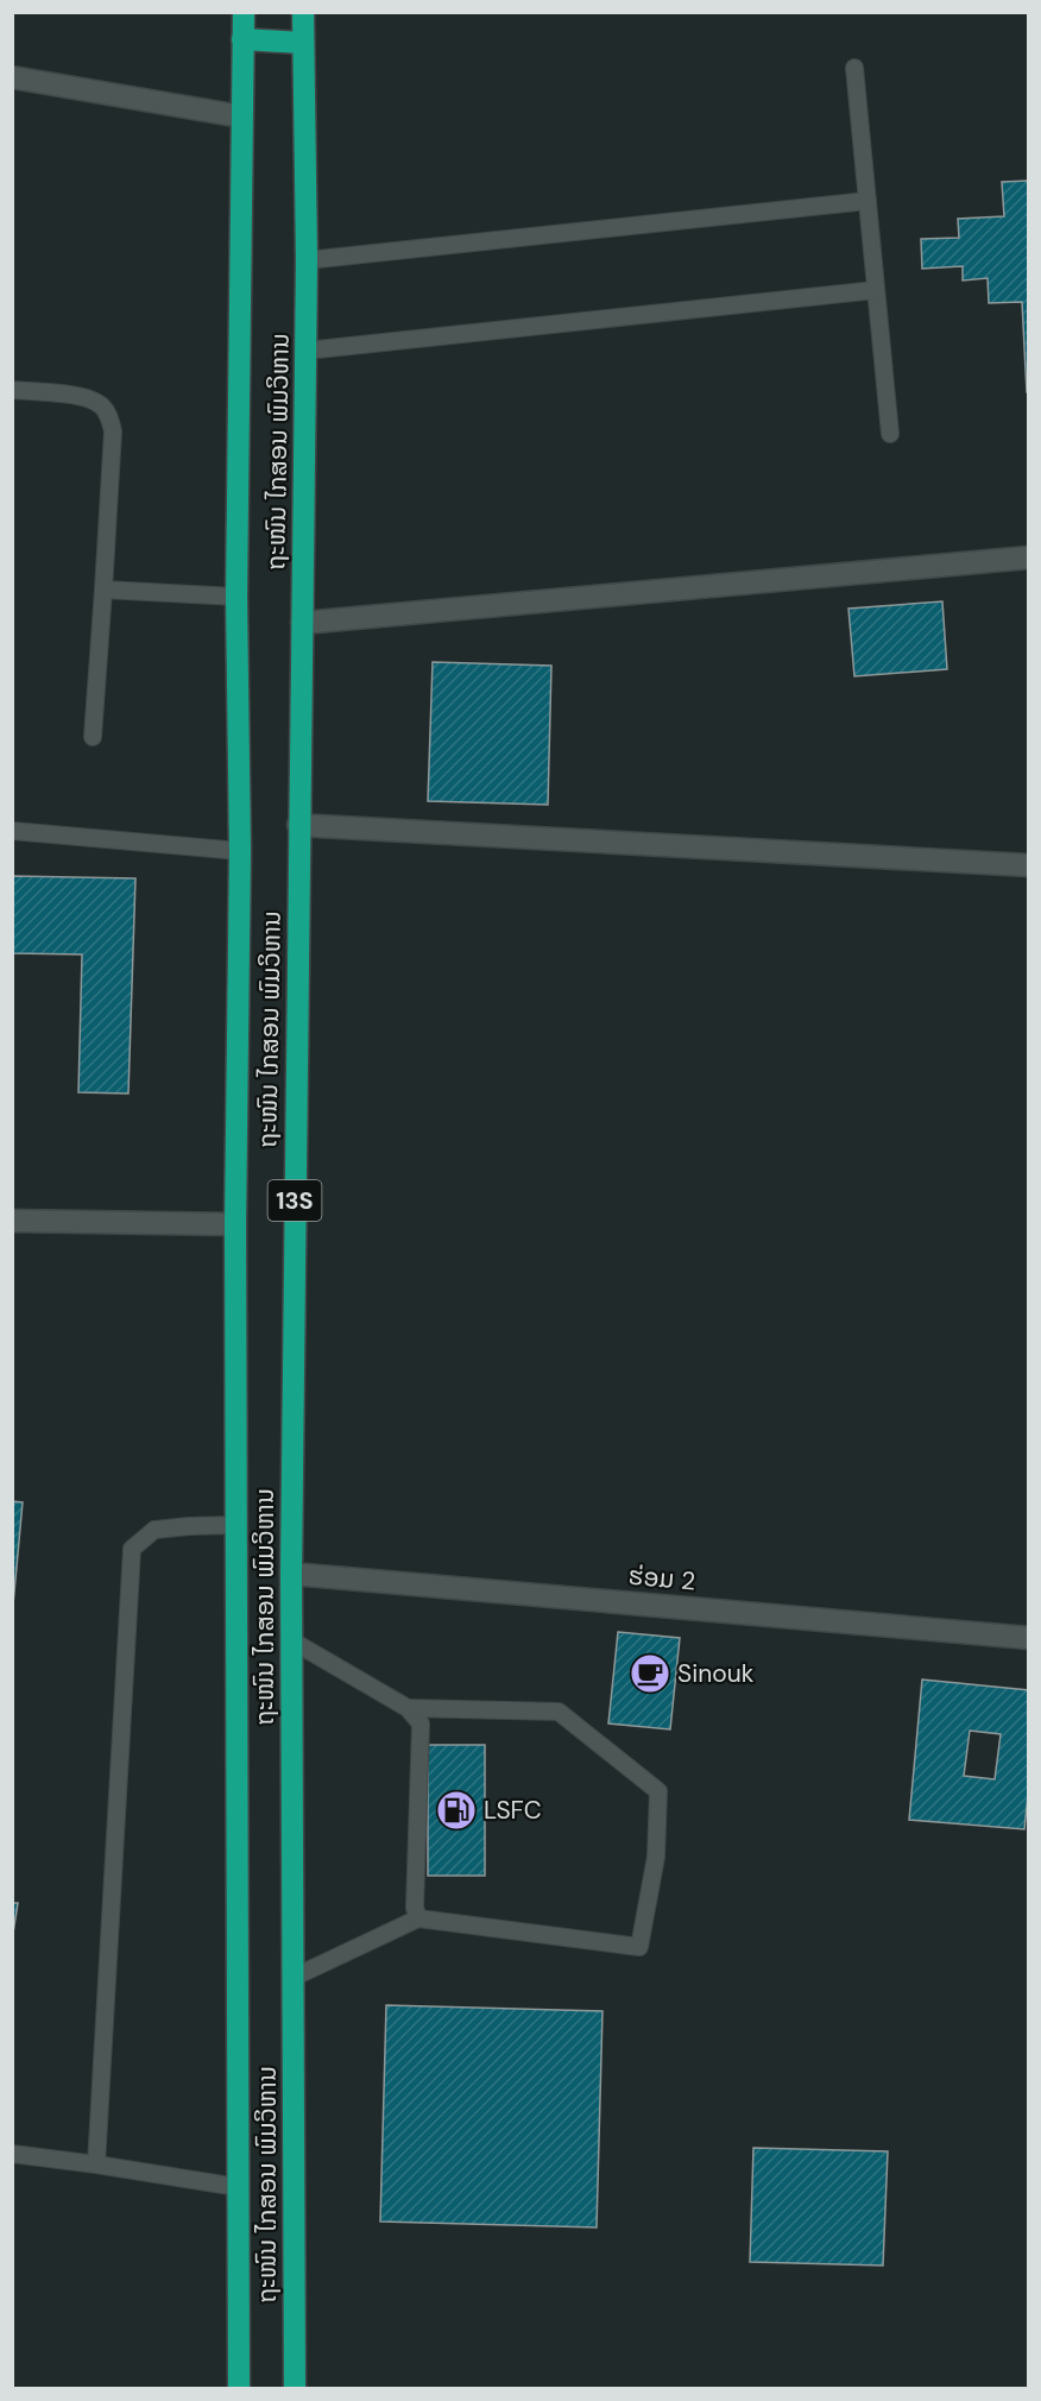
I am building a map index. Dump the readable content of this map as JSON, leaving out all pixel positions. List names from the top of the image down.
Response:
{
  "streets": {
    "highway": ["ຖະໜົນ ໄກສອນ ພົມວິຫານ", "13S"],
    "street": ["ຮ່ອມ 2"]
  },
  "crossings": [
    ["ຖະໜົນ ໄກສອນ ພົມວິຫານ", "ຮ່ອມ 2"]
  ],
  "places": {
    "cafe": ["Sinouk"],
    "fuel station": ["LSFC"]
  }
}
